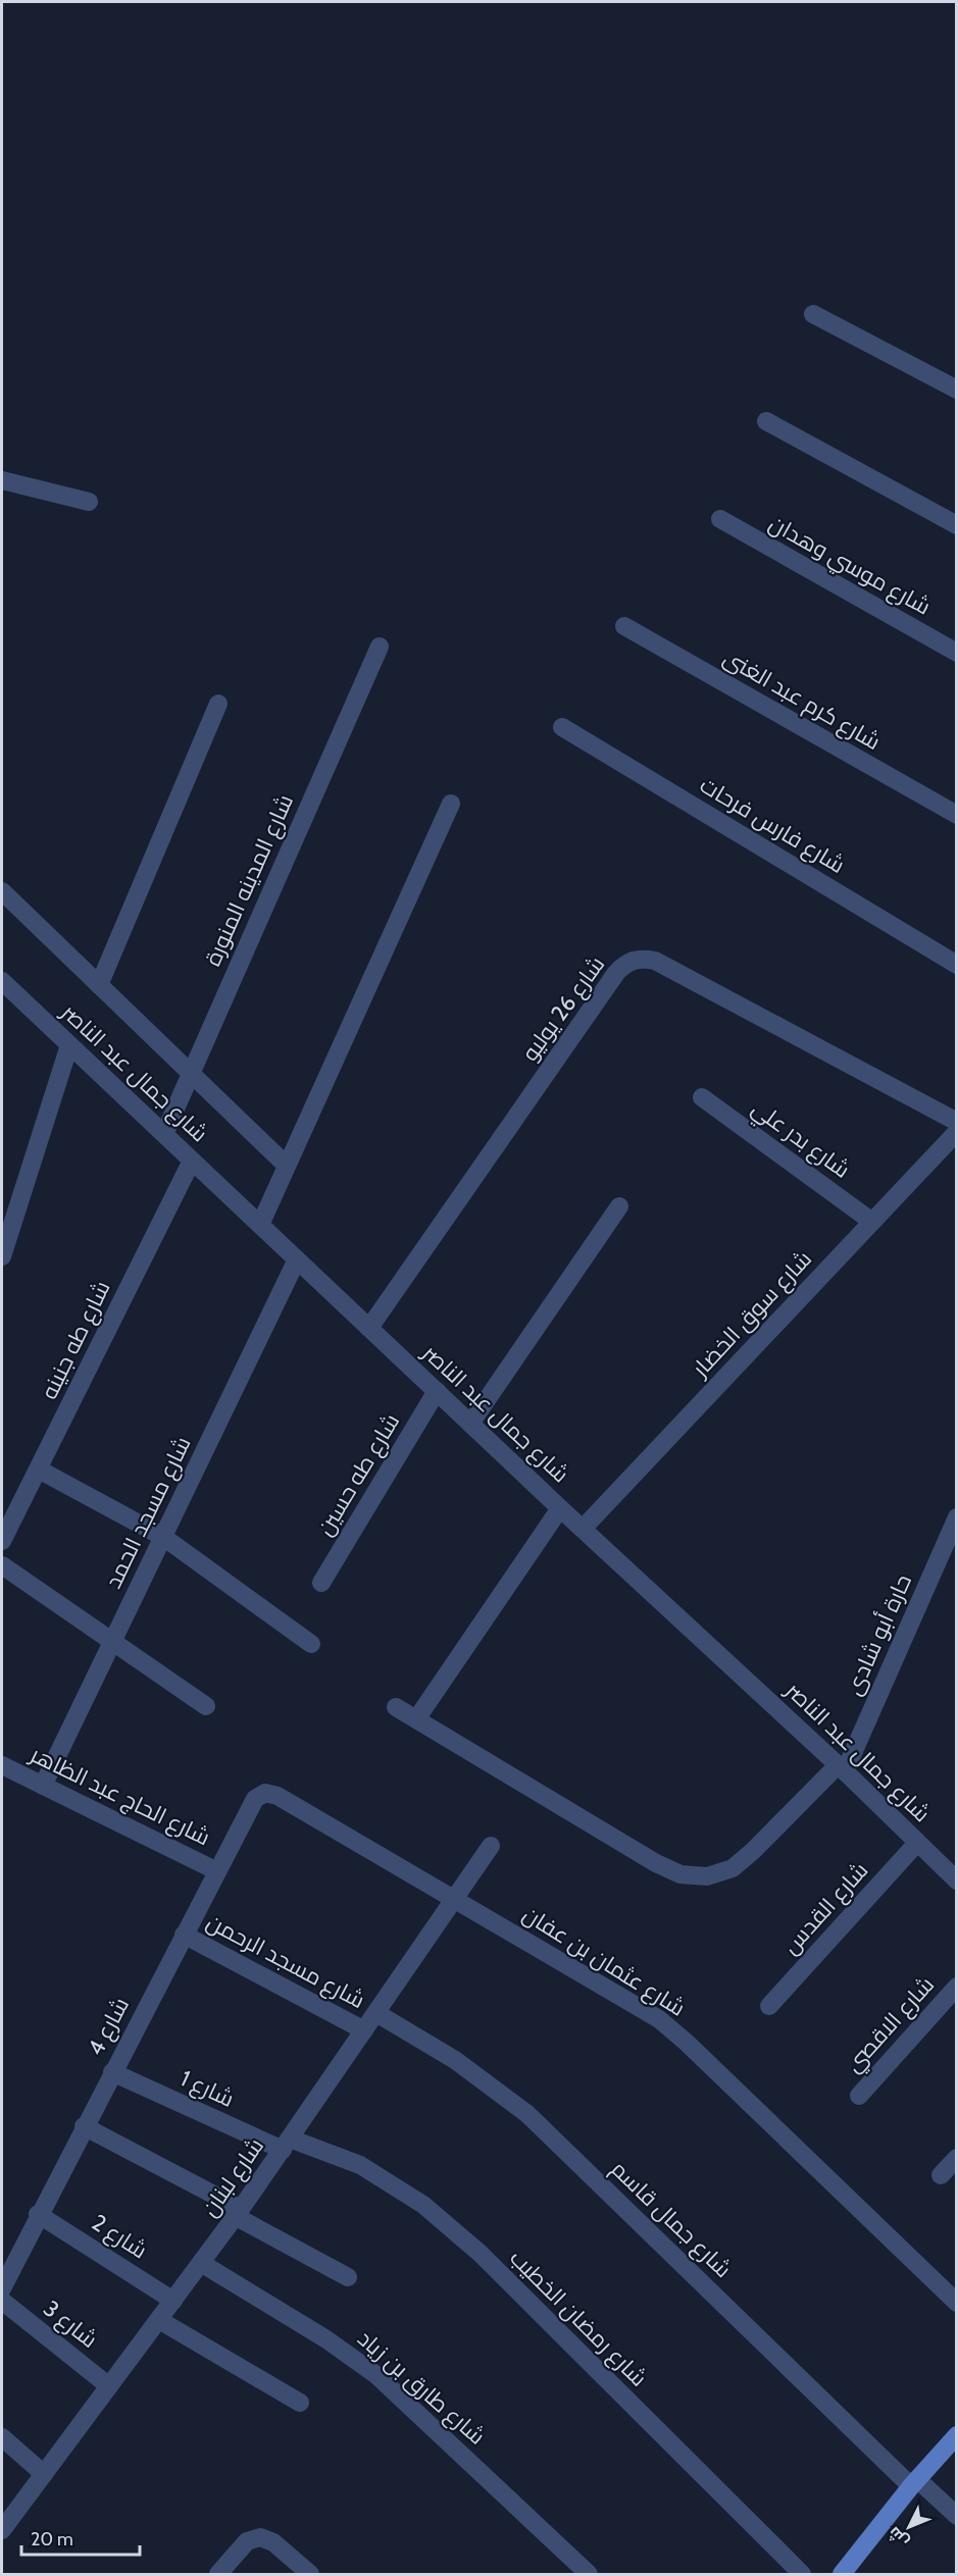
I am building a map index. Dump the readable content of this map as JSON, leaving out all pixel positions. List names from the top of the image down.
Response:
{
  "streets": {
    "street": [
      "شارع موسي وهدان",
      "شارع كرم عبد الغنى",
      "شارع فارس فرحات",
      "شارع المدينه المنورة",
      "شارع 26 يوليو",
      "شارع جمال عبد الناصر",
      "شارع بدر علي",
      "شارع سوق الخضار",
      "شارع طه جنينه",
      "شارع طه حسين",
      "شارع مسجد الحمد",
      "حارة أبو شادى",
      "شارع الحاج عبد الظاهر",
      "شارع القدس",
      "شارع مسجد الرحمن",
      "شارع عثمان بن عفان",
      "شارع الاقصي",
      "شارع 4",
      "شارع 1",
      "شارع لبنان",
      "شارع جمال قاسم",
      "شارع 2",
      "شارع رمضان الخطيب",
      "شارع 3",
      "شارع طارق بن زياد"
    ]
  },
  "crossings": [
    ["شارع المدينه المنورة", "شارع جمال عبد الناصر"],
    ["شارع 26 يوليو", "شارع جمال عبد الناصر"],
    ["شارع جمال عبد الناصر", "شارع سوق الخضار"],
    ["شارع جمال عبد الناصر", "شارع طه جنينه"],
    ["شارع جمال عبد الناصر", "شارع طه حسين"],
    ["شارع جمال عبد الناصر", "شارع مسجد الحمد"],
    ["شارع جمال عبد الناصر", "حارة أبو شادى"],
    ["شارع جمال عبد الناصر", "شارع القدس"],
    ["شارع بدر علي", "شارع سوق الخضار"],
    ["شارع مسجد الحمد", "شارع الحاج عبد الظاهر"],
    ["شارع الحاج عبد الظاهر", "شارع 4"],
    ["شارع مسجد الرحمن", "شارع 4"],
    ["شارع مسجد الرحمن", "شارع لبنان"],
    ["شارع عثمان بن عفان", "شارع 4"],
    ["شارع عثمان بن عفان", "شارع لبنان"],
    ["شارع 4", "شارع 1"],
    ["شارع 4", "شارع 2"],
    ["شارع 1", "شارع لبنان"],
    ["شارع 1", "شارع رمضان الخطيب"],
    ["شارع لبنان", "شارع جمال قاسم"],
    ["شارع لبنان", "شارع 2"],
    ["شارع لبنان", "شارع رمضان الخطيب"],
    ["شارع لبنان", "شارع 3"],
    ["شارع لبنان", "شارع طارق بن زياد"]
  ],
  "scale_bar": "20 m",
  "north": "bottom left"
}
